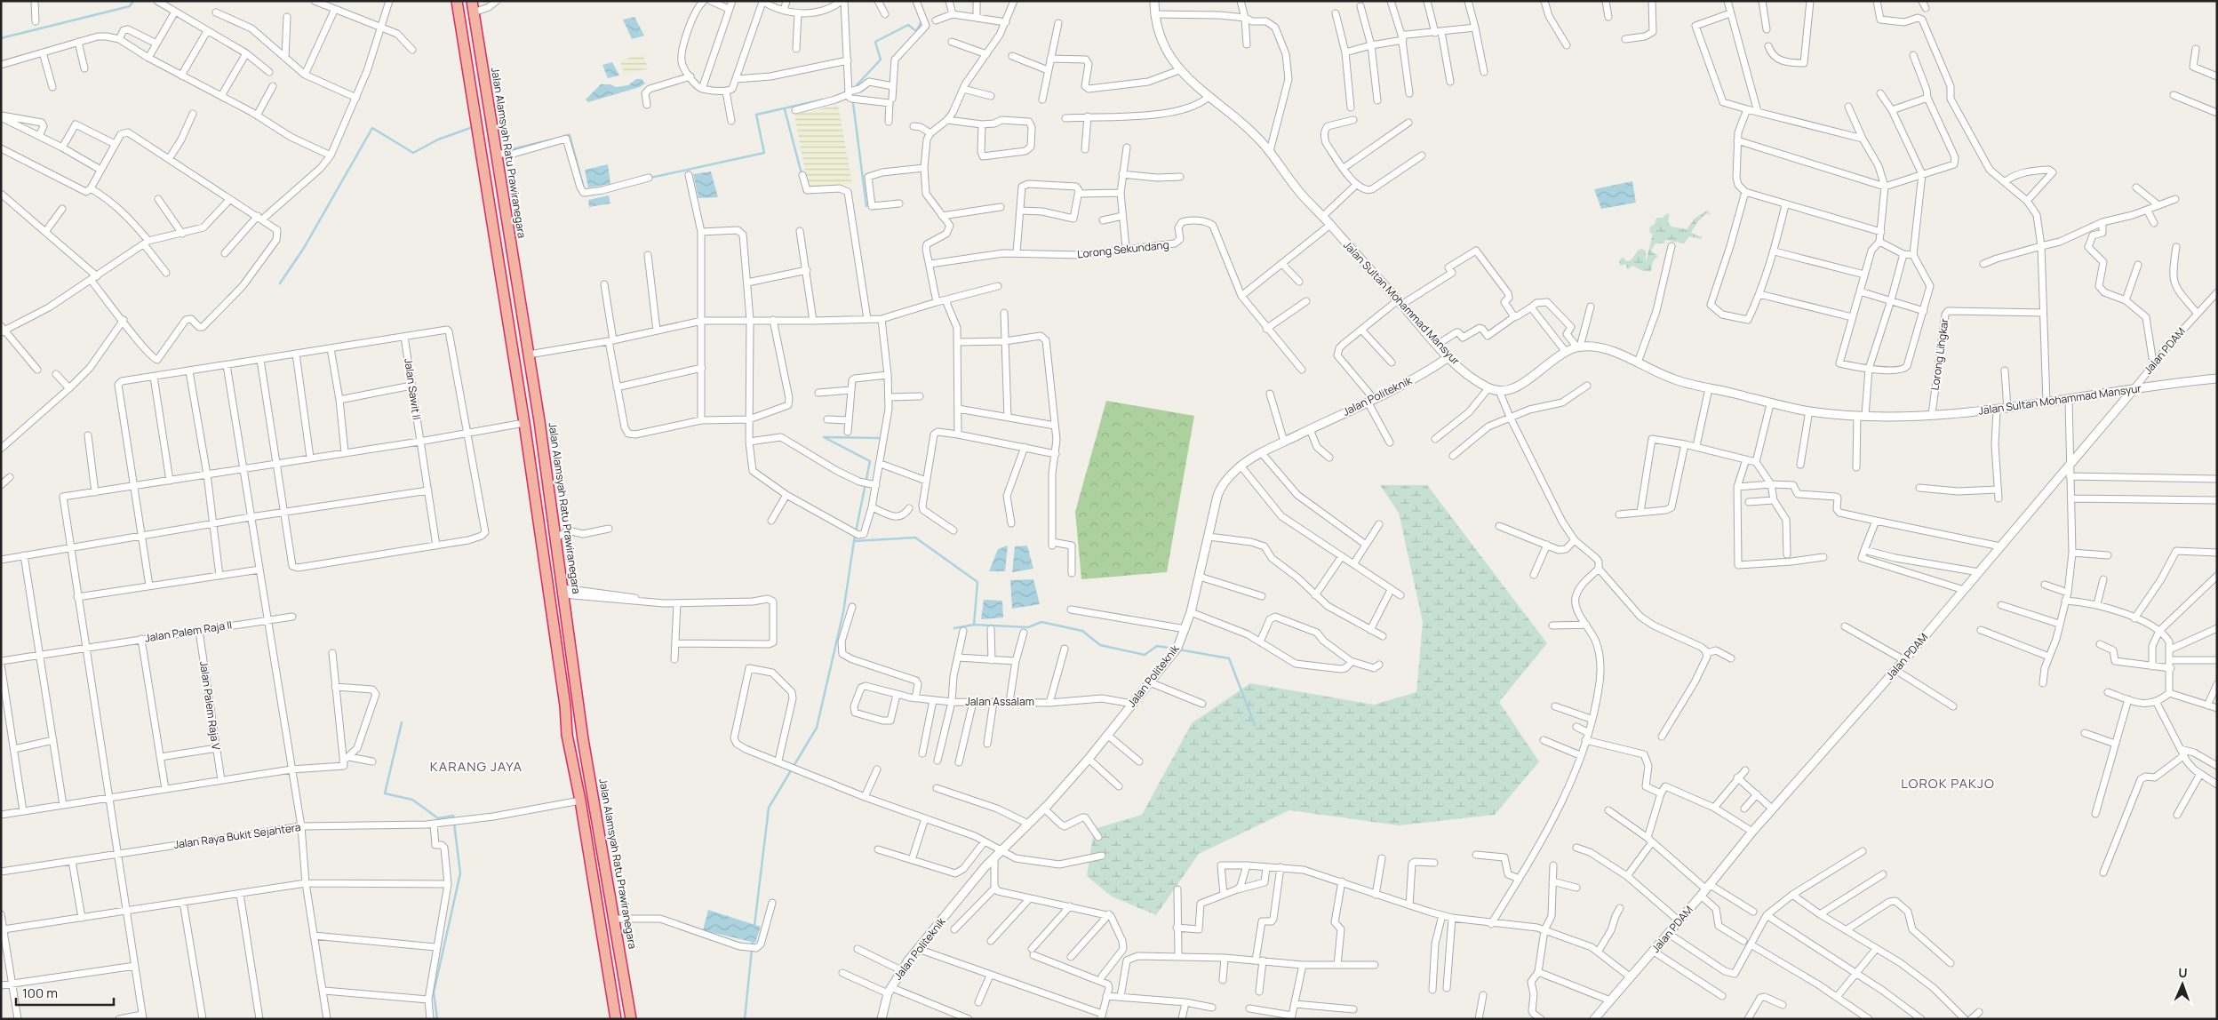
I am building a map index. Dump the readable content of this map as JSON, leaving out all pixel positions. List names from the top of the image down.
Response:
{
  "streets": {
    "highway": ["Jalan Alamsyah Ratu Prawiranegara"],
    "street": [
      "Lorong Sekundang",
      "Jalan Sultan Mohammad Mansyur",
      "Jalan PDAM",
      "Lorong Lihgkar",
      "Jalan Sawit II",
      "Jalan Politeknik",
      "Jalan Palem Raja II",
      "Jalan Assalam",
      "Jalan Palem Raja V",
      "Jalan Raya Bukit Sejahtera"
    ]
  },
  "crossings": [
    ["Jalan Sultan Mohammad Mansyur", "Jalan PDAM"],
    ["Jalan Sultan Mohammad Mansyur", "Lorong Lihgkar"],
    ["Jalan Sultan Mohammad Mansyur", "Jalan Politeknik"],
    ["Jalan Politeknik", "Jalan Assalam"],
    ["Jalan Palem Raja II", "Jalan Palem Raja V"]
  ],
  "districts": ["KARANG JAYA", "LOROK PAKJO"],
  "scale_bar": "100 m",
  "north": "top"
}
